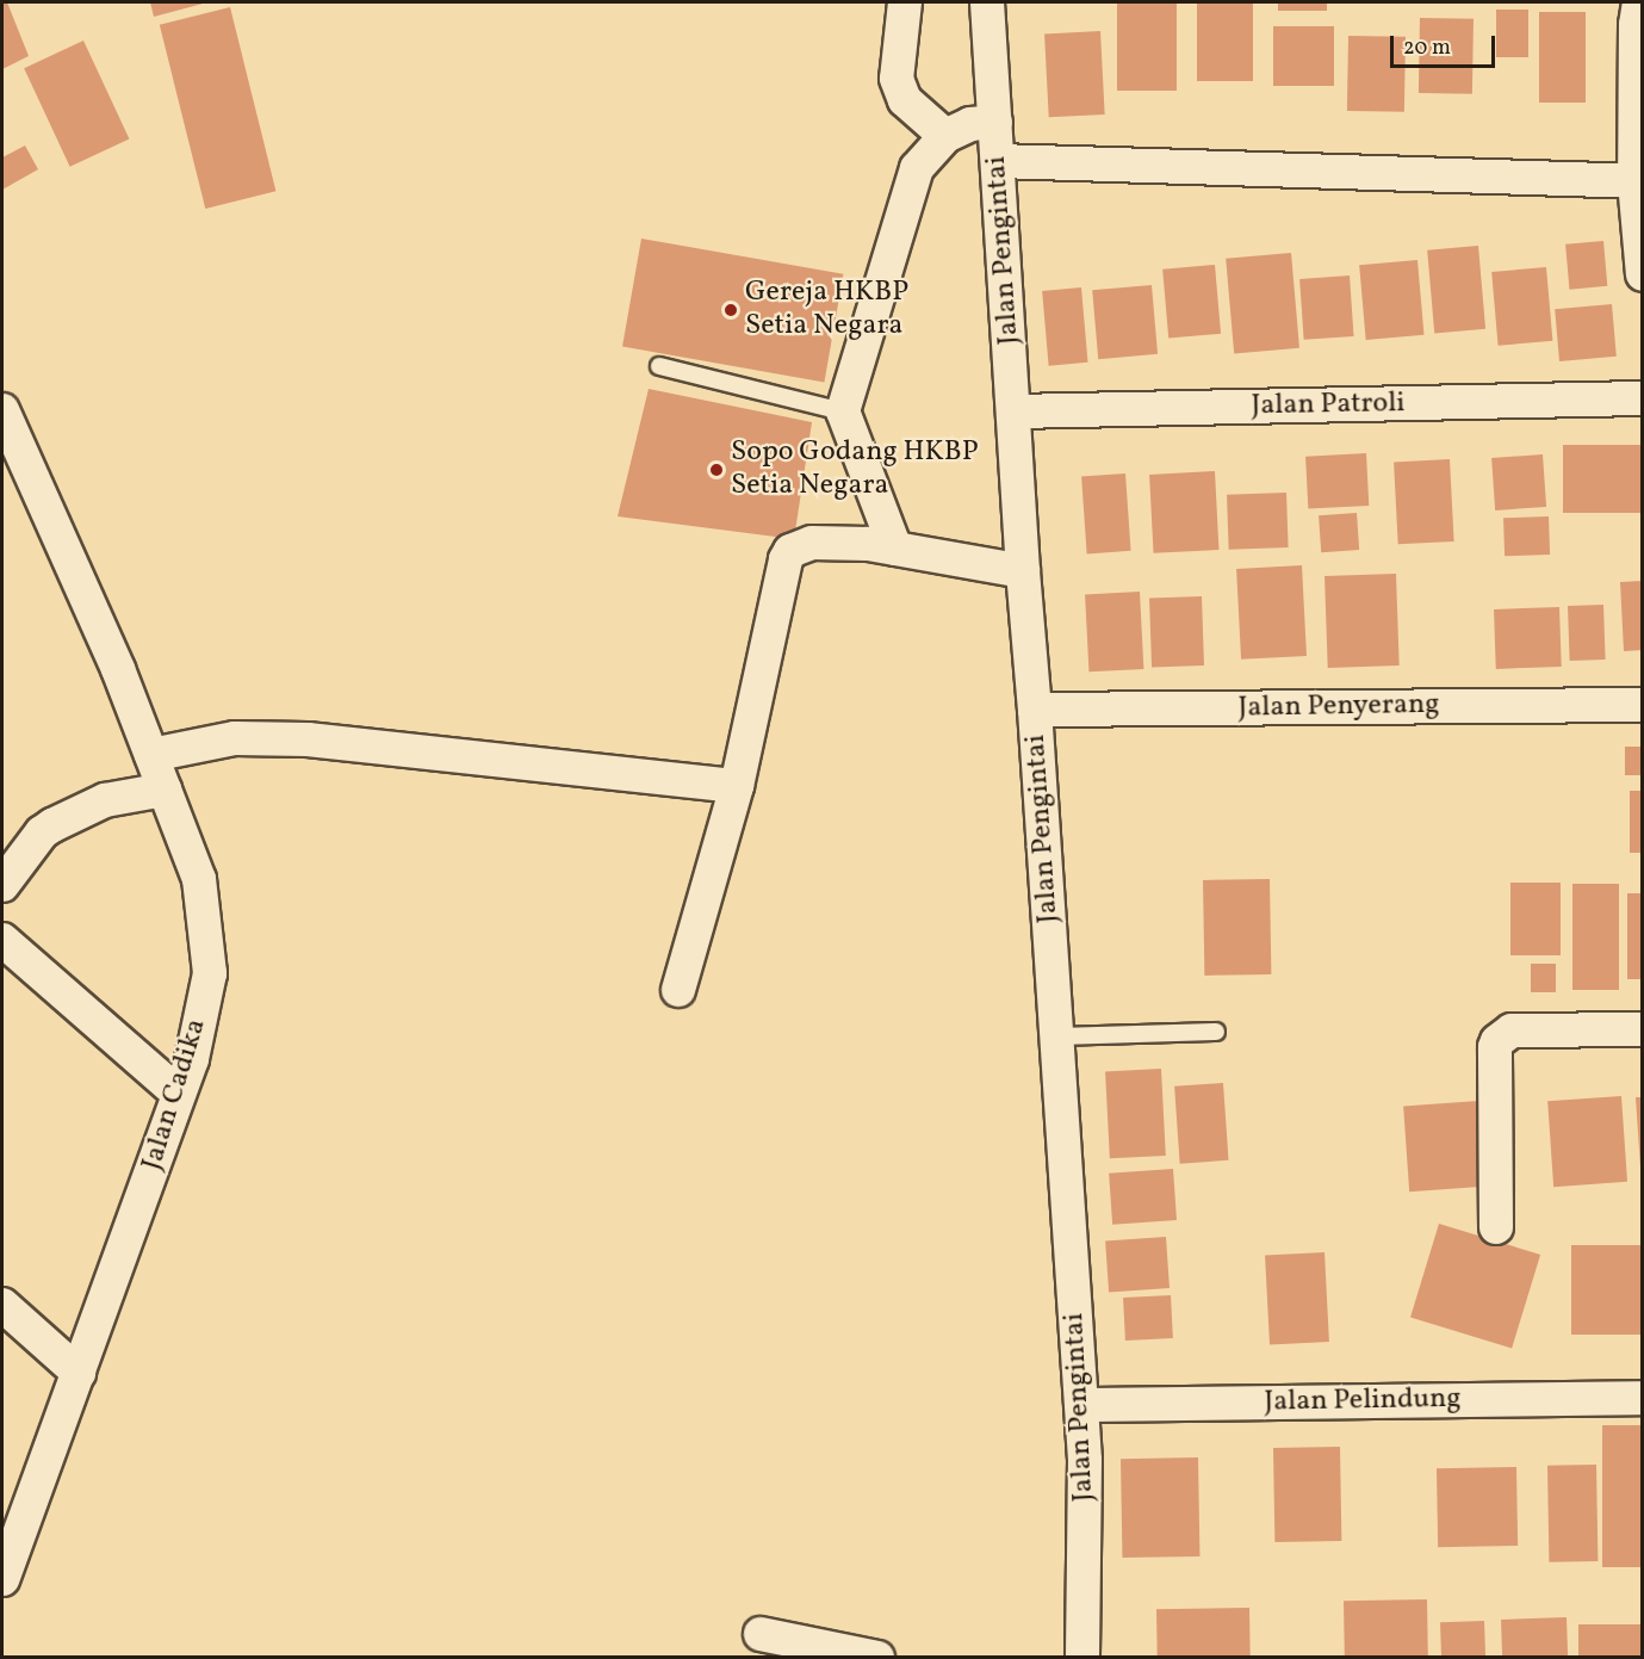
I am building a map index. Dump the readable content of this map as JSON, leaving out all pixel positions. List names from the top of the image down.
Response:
{
  "streets": {
    "street": [
      "Jalan Pengintai",
      "Jalan Patroli",
      "Jalan Penyerang",
      "Jalan Cadika",
      "Jalan Pelindung"
    ]
  },
  "crossings": [
    ["Jalan Pengintai", "Jalan Patroli"],
    ["Jalan Pengintai", "Jalan Penyerang"],
    ["Jalan Pengintai", "Jalan Pelindung"]
  ],
  "places": ["Gereja HKBP Setia Negara", "Sopo Godang HKBP Setia Negara"],
  "scale_bar": "20 m"
}
